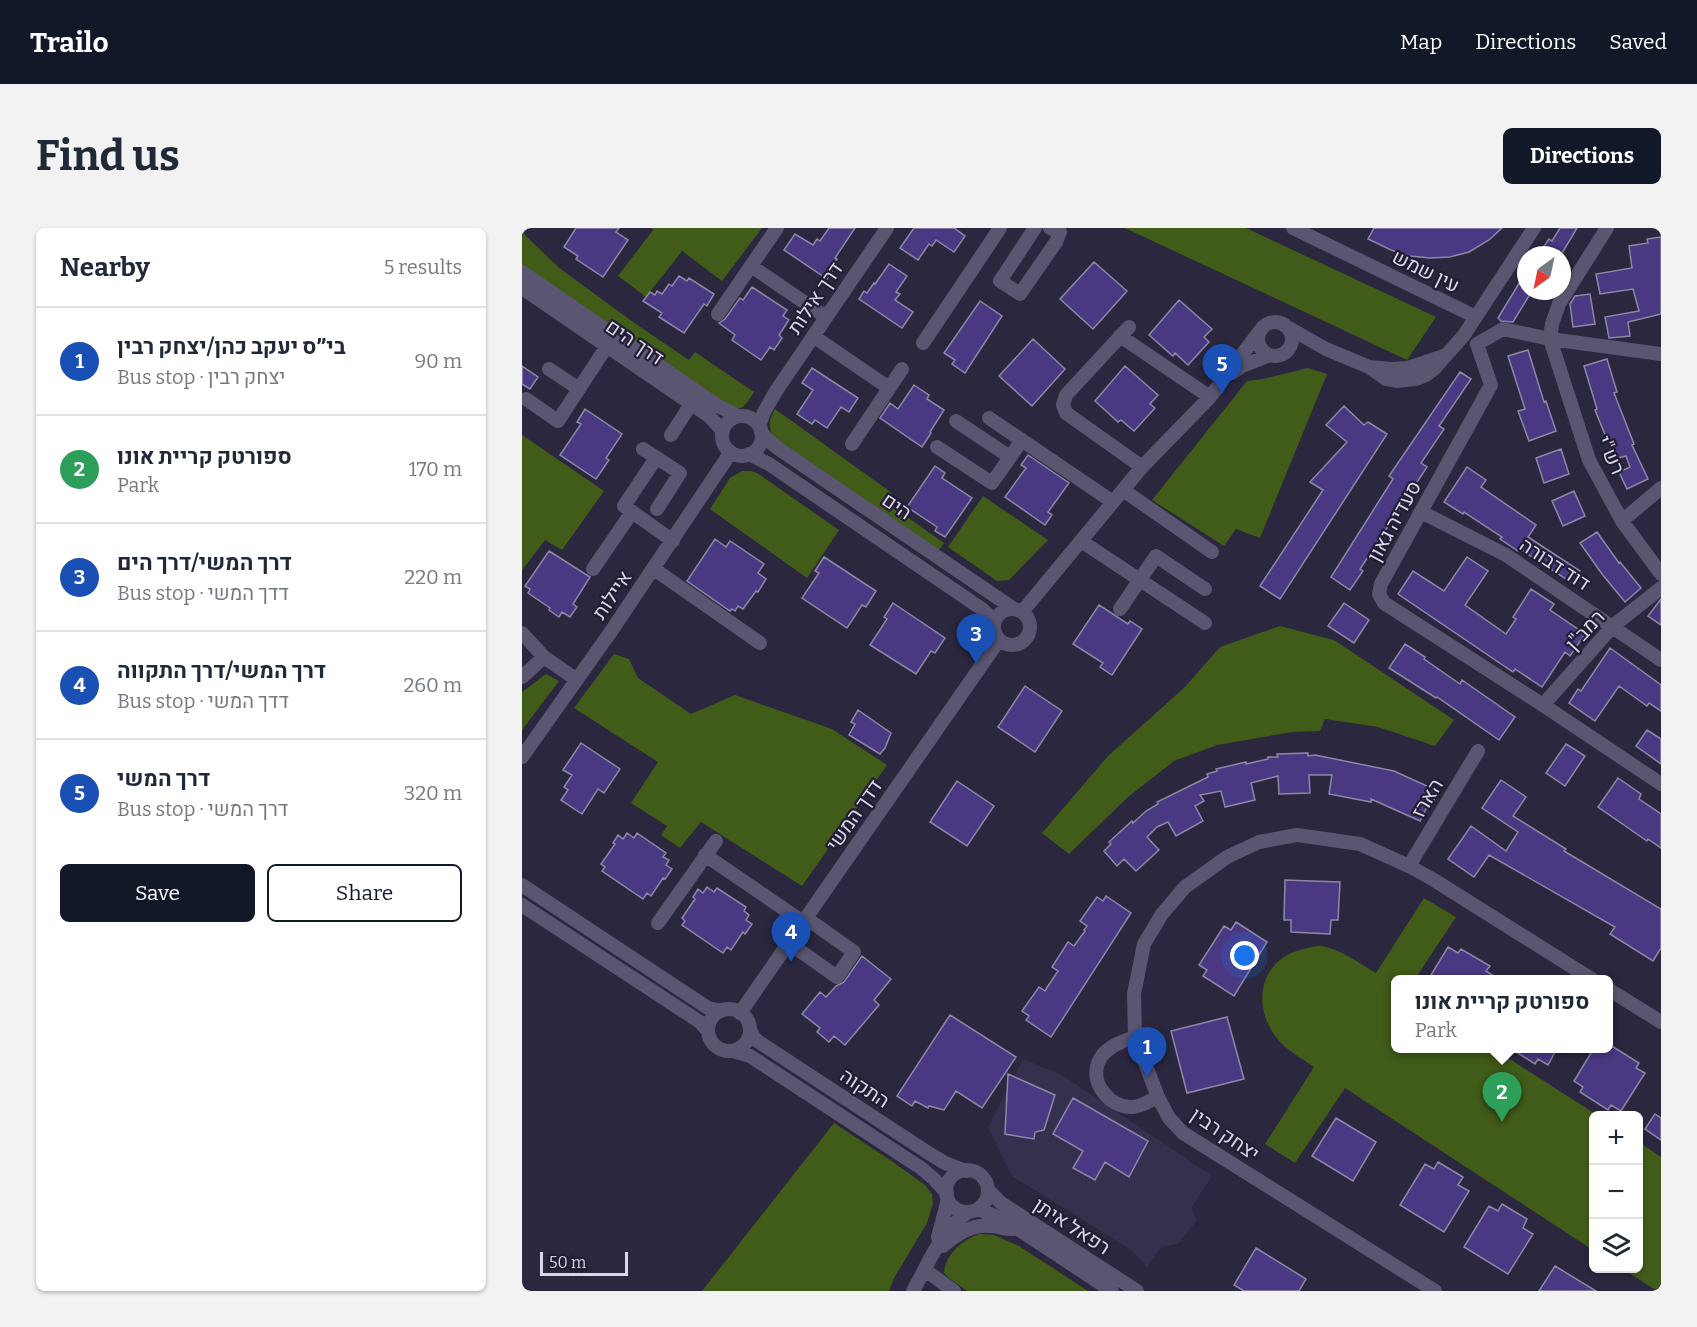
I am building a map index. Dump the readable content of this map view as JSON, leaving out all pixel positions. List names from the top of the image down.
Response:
{
  "streets": {
    "street": [
      "עין שמש",
      "דרך אילות",
      "דרך הים",
      "רש\"י",
      "הים",
      "סעדיה גאון",
      "דוד דבורה",
      "איילות",
      "רמב\"ן",
      "הארז",
      "דדך המשי",
      "התקוה",
      "יצחק רבין",
      "רפאל איתן"
    ]
  },
  "crossings": [
    ["דרך הים", "הים"],
    ["דרך הים", "איילות"],
    ["רש\"י", "סעדיה גאון"],
    ["הים", "איילות"],
    ["הים", "דדך המשי"],
    ["סעדיה גאון", "דוד דבורה"],
    ["סעדיה גאון", "רמב\"ן"],
    ["דוד דבורה", "רמב\"ן"],
    ["הארז", "יצחק רבין"],
    ["דדך המשי", "התקוה"],
    ["התקוה", "רפאל איתן"]
  ],
  "scale_bar": "50 m",
  "north": "bottom left",
  "page": {
    "header": "Trailo",
    "nav": ["Map", "Directions", "Saved"],
    "buttons": [
      "Directions",
      ["Save", "Share"]
    ],
    "title": "Find us",
    "heading": ["Nearby", "5 results"],
    "list": [
      {
        "mark": "1",
        "name": "בי״ס יעקב כהן/יצחק רבין",
        "note": "Bus stop · יצחק רבין",
        "value": "90 m"
      },
      {
        "mark": "2",
        "name": "ספורטק קריית אונו",
        "note": "Park",
        "value": "170 m"
      },
      {
        "mark": "3",
        "name": "דרך המשי/דרך הים",
        "note": "Bus stop · דדך המשי",
        "value": "220 m"
      },
      {
        "mark": "4",
        "name": "דרך המשי/דרך התקווה",
        "note": "Bus stop · דדך המשי",
        "value": "260 m"
      },
      {
        "mark": "5",
        "name": "דרך המשי",
        "note": "Bus stop · דרך המשי",
        "value": "320 m"
      }
    ],
    "pins": [
      "5",
      "3",
      "4",
      "1",
      "2"
    ],
    "popup": ["ספורטק קריית אונו", "Park"],
    "map_buttons": ["+", "−"],
    "scale": "50 m"
  }
}
